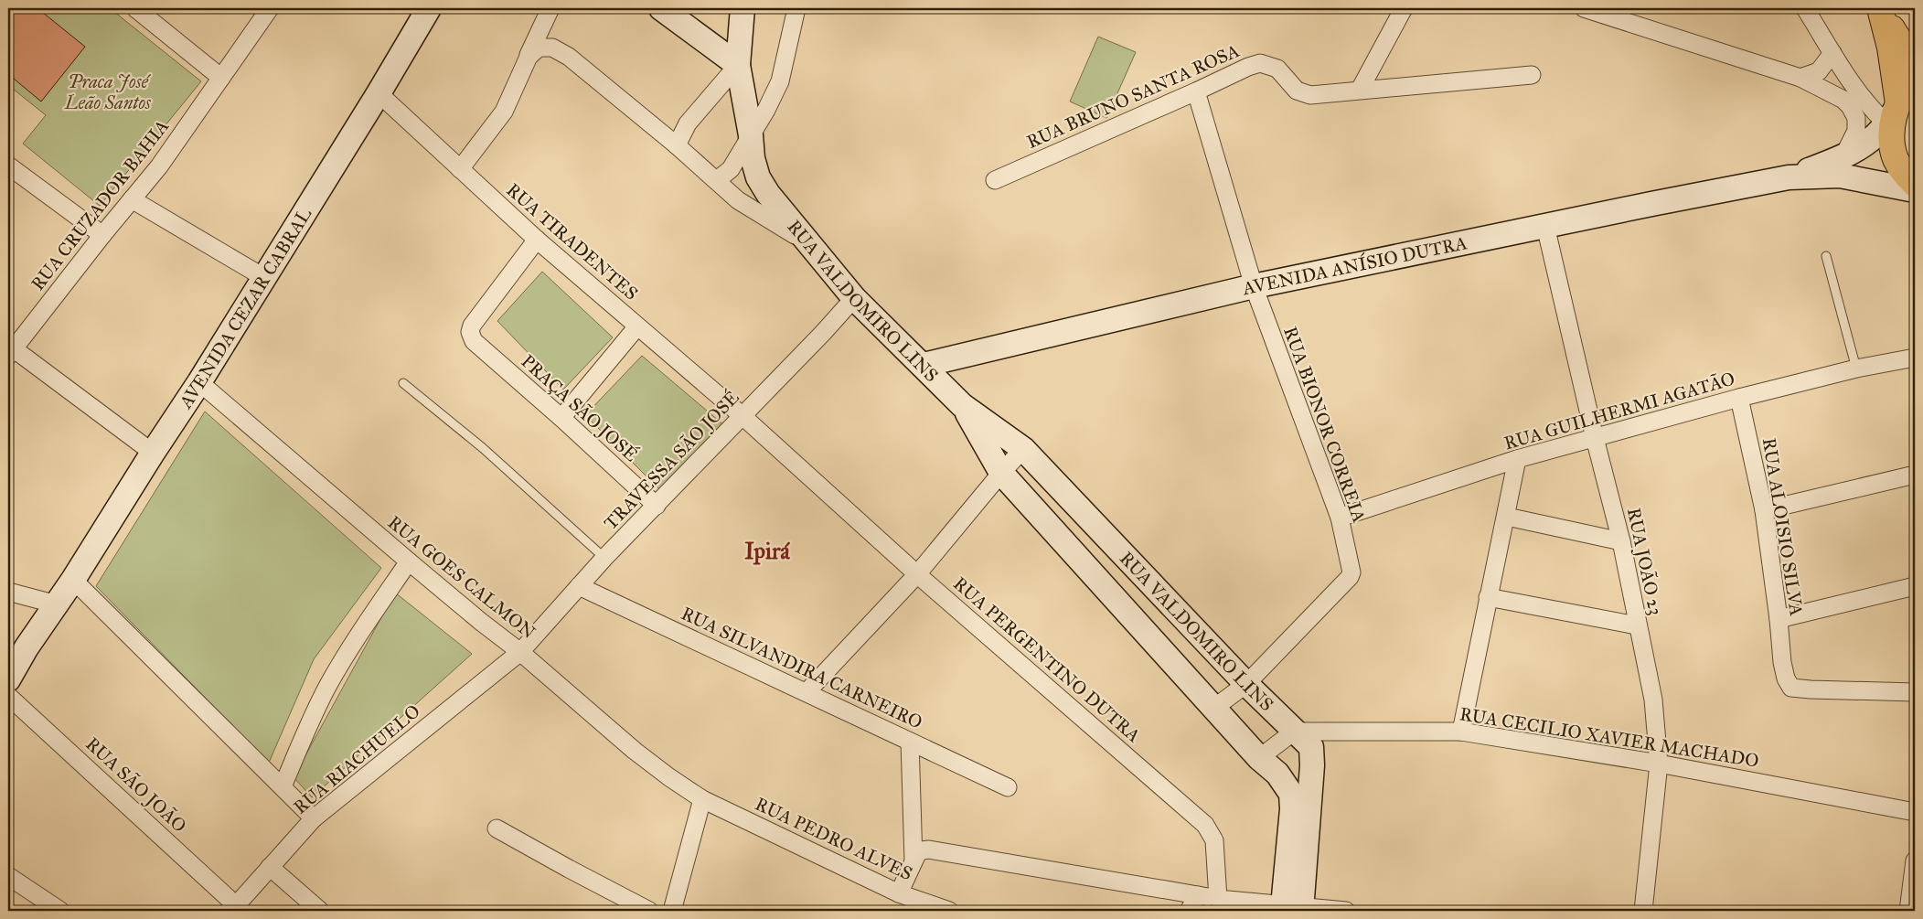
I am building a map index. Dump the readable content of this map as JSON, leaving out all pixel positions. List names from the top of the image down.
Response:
{
  "streets": {
    "main road": ["AVENIDA ANÍSIO DUTRA", "RUA VALDOMIRO LINS", "AVENIDA CEZAR CABRAL"],
    "street": [
      "RUA BRUNO SANTA ROSA",
      "RUA CRUZADOR BAHIA",
      "RUA TIRADENTES",
      "PRAÇA SÃO JOSÉ",
      "RUA GUILHERMI AGATÃO",
      "RUA BIONOR CORREIA",
      "TRAVESSA SÃO JOSÉ",
      "RUA ALOISIO SILVA",
      "RUA JOÃO 23",
      "RUA GOES CALMON",
      "RUA PERGENTINO DUTRA",
      "RUA SILVANDIRA CARNEIRO",
      "RUA CECILIO XAVIER MACHADO",
      "RUA RIACHUELO",
      "RUA SÃO JOÃO",
      "RUA PEDRO ALVES"
    ]
  },
  "crossings": [
    ["RUA BRUNO SANTA ROSA", "RUA BIONOR CORREIA"],
    ["RUA TIRADENTES", "AVENIDA CEZAR CABRAL"],
    ["RUA TIRADENTES", "PRAÇA SÃO JOSÉ"],
    ["RUA TIRADENTES", "TRAVESSA SÃO JOSÉ"],
    ["RUA TIRADENTES", "RUA PERGENTINO DUTRA"],
    ["AVENIDA ANÍSIO DUTRA", "RUA VALDOMIRO LINS"],
    ["AVENIDA ANÍSIO DUTRA", "RUA BIONOR CORREIA"],
    ["AVENIDA ANÍSIO DUTRA", "RUA JOÃO 23"],
    ["RUA VALDOMIRO LINS", "RUA BIONOR CORREIA"],
    ["RUA VALDOMIRO LINS", "TRAVESSA SÃO JOSÉ"],
    ["RUA VALDOMIRO LINS", "RUA CECILIO XAVIER MACHADO"],
    ["AVENIDA CEZAR CABRAL", "RUA GOES CALMON"],
    ["PRAÇA SÃO JOSÉ", "TRAVESSA SÃO JOSÉ"],
    ["RUA GUILHERMI AGATÃO", "RUA BIONOR CORREIA"],
    ["RUA GUILHERMI AGATÃO", "RUA ALOISIO SILVA"],
    ["RUA GUILHERMI AGATÃO", "RUA JOÃO 23"],
    ["TRAVESSA SÃO JOSÉ", "RUA GOES CALMON"],
    ["TRAVESSA SÃO JOSÉ", "RUA PERGENTINO DUTRA"],
    ["TRAVESSA SÃO JOSÉ", "RUA SILVANDIRA CARNEIRO"],
    ["TRAVESSA SÃO JOSÉ", "RUA RIACHUELO"],
    ["RUA JOÃO 23", "RUA CECILIO XAVIER MACHADO"],
    ["RUA GOES CALMON", "RUA RIACHUELO"],
    ["RUA GOES CALMON", "RUA PEDRO ALVES"],
    ["RUA RIACHUELO", "RUA SÃO JOÃO"]
  ],
  "districts": ["Ipirá"],
  "parks": ["Praca José Leão Santos"]
}
